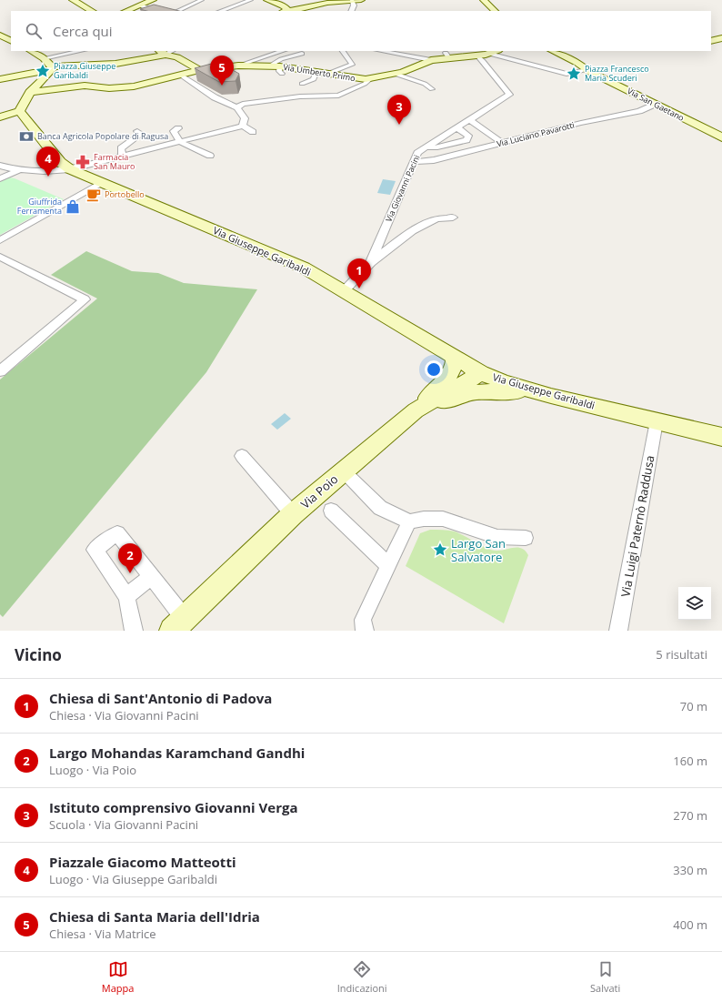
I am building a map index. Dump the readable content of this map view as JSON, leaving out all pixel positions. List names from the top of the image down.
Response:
{
  "streets": {
    "main road": [
      "Via Umberto Primo",
      "Via San Gaetano",
      "Via Giuseppe Garibaldi",
      "Via Poio"
    ],
    "street": ["Via Luciano Pavarotti", "Via Giovanni Pacini", "Via Luigi Paternò Raddusa"]
  },
  "crossings": [
    ["Via Umberto Primo", "Via Giovanni Pacini"],
    ["Via San Gaetano", "Via Luciano Pavarotti"],
    ["Via Luciano Pavarotti", "Via Giovanni Pacini"],
    ["Via Giovanni Pacini", "Via Giuseppe Garibaldi"],
    ["Via Giuseppe Garibaldi", "Via Poio"],
    ["Via Giuseppe Garibaldi", "Via Luigi Paternò Raddusa"]
  ],
  "places": {
    "place": ["Piazza Giuseppe Garibaldi", "Piazza Francesco Maria Scuderi", "Largo San Salvatore"],
    "bank": ["Banca Agricola Popolare di Ragusa"],
    "pharmacy": ["Farmacia San Mauro"],
    "cafe": ["Portobello"],
    "shop": ["Giuffrida Ferramenta"]
  },
  "page": {
    "search": "Cerca qui",
    "pins": [
      "5",
      "3",
      "4",
      "1",
      "2"
    ],
    "heading": ["Vicino", "5 risultati"],
    "list": [
      {
        "mark": "1",
        "name": "Chiesa di Sant'Antonio di Padova",
        "note": "Chiesa · Via Giovanni Pacini",
        "value": "70 m"
      },
      {
        "mark": "2",
        "name": "Largo Mohandas Karamchand Gandhi",
        "note": "Luogo · Via Poio",
        "value": "160 m"
      },
      {
        "mark": "3",
        "name": "Istituto comprensivo Giovanni Verga",
        "note": "Scuola · Via Giovanni Pacini",
        "value": "270 m"
      },
      {
        "mark": "4",
        "name": "Piazzale Giacomo Matteotti",
        "note": "Luogo · Via Giuseppe Garibaldi",
        "value": "330 m"
      },
      {
        "mark": "5",
        "name": "Chiesa di Santa Maria dell'Idria",
        "note": "Chiesa · Via Matrice",
        "value": "400 m"
      }
    ],
    "nav": ["Mappa", "Indicazioni", "Salvati"]
  }
}
